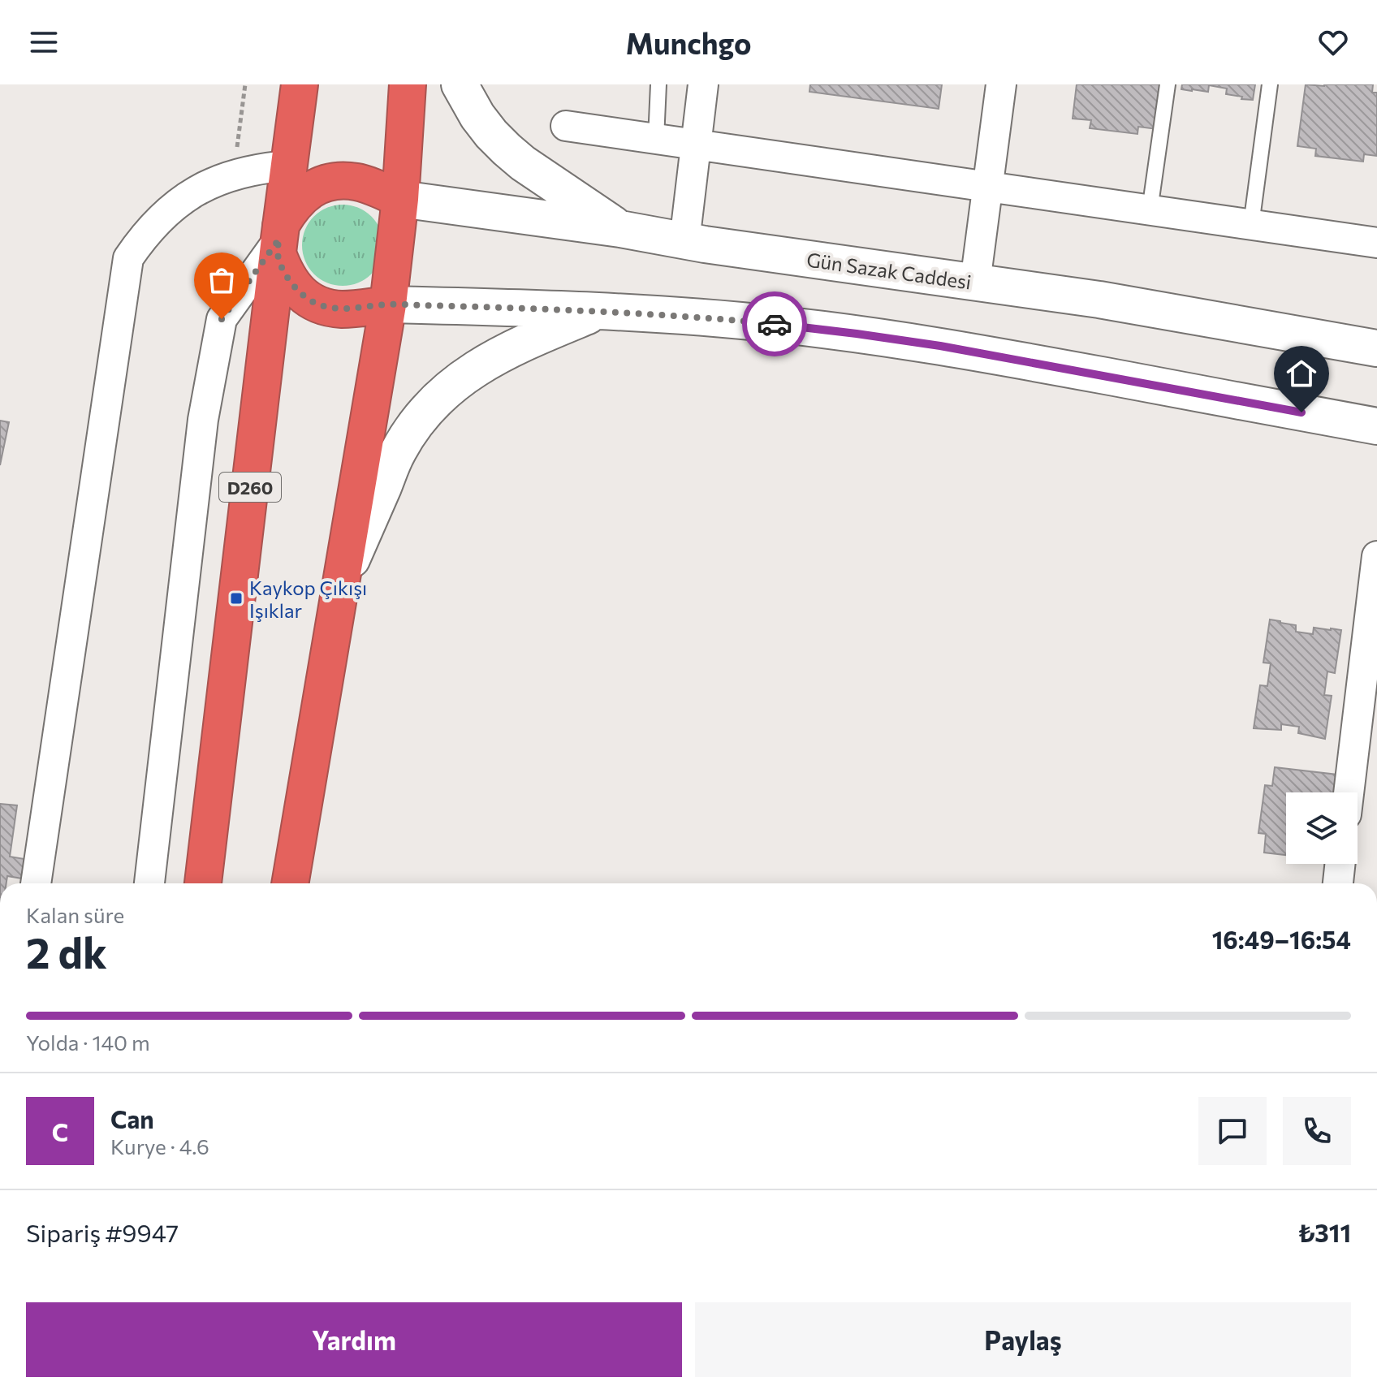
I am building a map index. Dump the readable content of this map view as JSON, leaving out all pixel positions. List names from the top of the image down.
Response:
{
  "streets": {
    "highway": ["D260"],
    "street": ["Gün Sazak Caddesi"]
  },
  "crossings": [
    ["Gün Sazak Caddesi", "D260"]
  ],
  "places": {
    "transit": ["Kaykop Çıkışı Işıklar"]
  },
  "page": {
    "header": "Munchgo",
    "heading": ["2 dk", "Kalan süre", "16:49–16:54"],
    "panel": [
      "Can",
      "Kurye · 4.6",
      "Sipariş #9947",
      "₺311"
    ],
    "bar": "Yolda · 140 m",
    "round": "C",
    "buttons": ["Yardım", "Paylaş"]
  }
}
